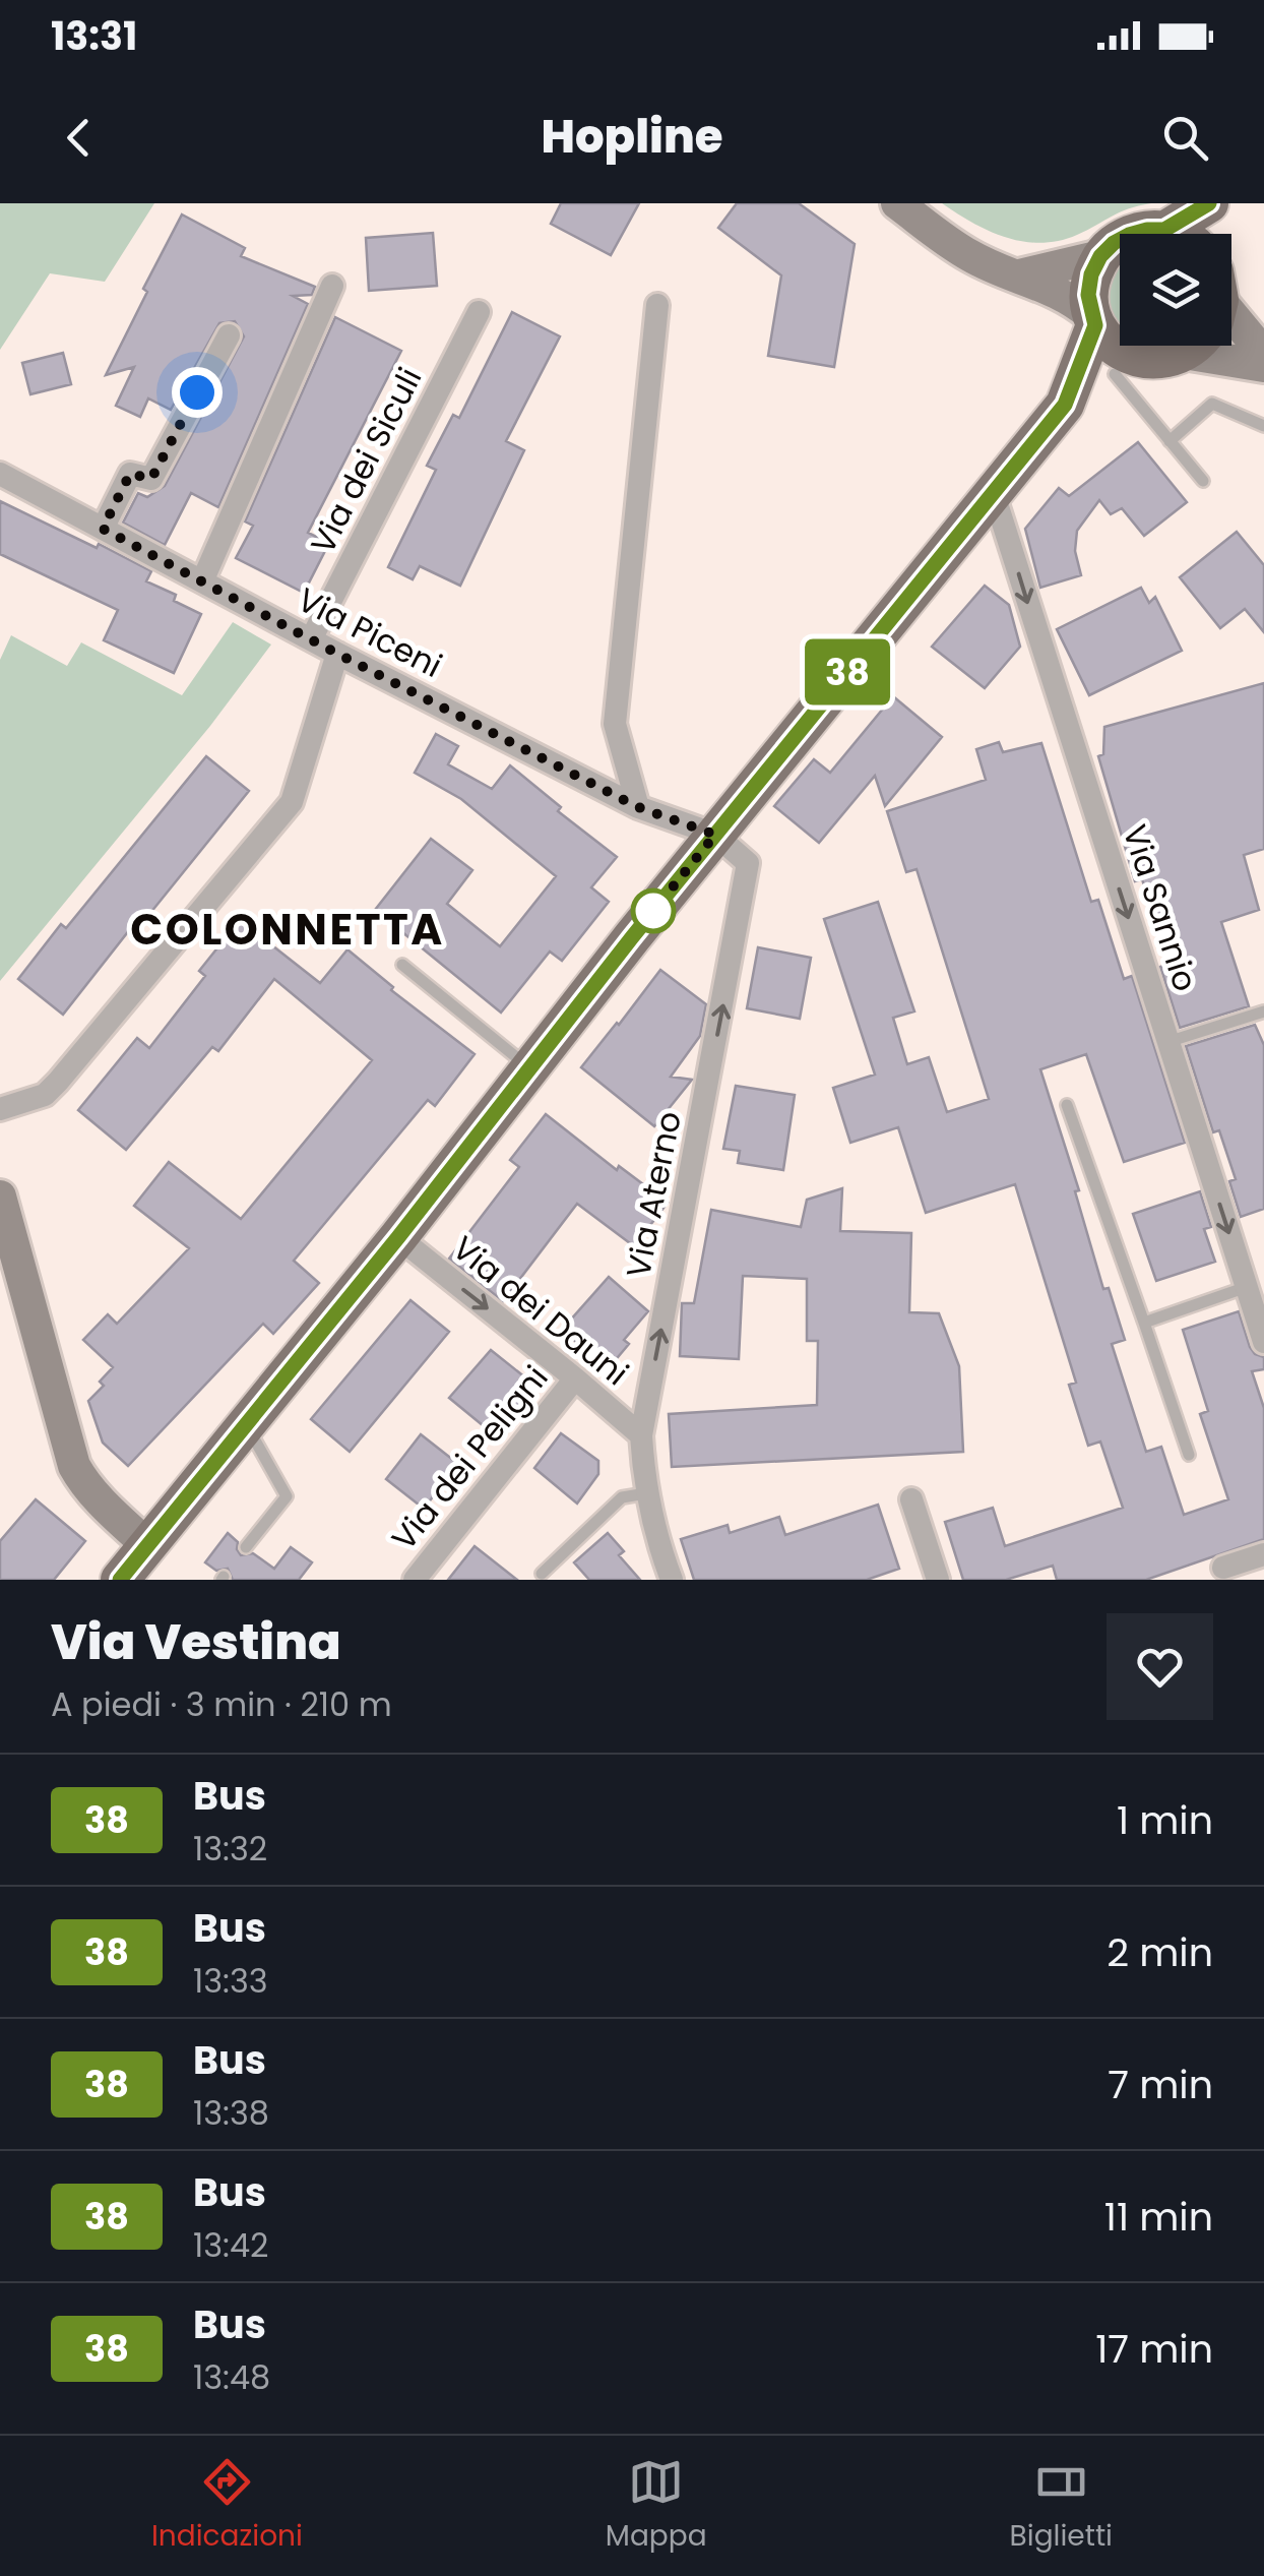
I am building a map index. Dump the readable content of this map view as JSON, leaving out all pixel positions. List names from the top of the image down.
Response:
{
  "streets": {
    "street": [
      "Via dei Siculi",
      "Via Piceni",
      "Via Sannio",
      "Via Aterno",
      "Via dei Dauni",
      "Via dei Peligni"
    ]
  },
  "crossings": [
    ["Via dei Siculi", "Via Piceni"],
    ["Via Piceni", "Via Aterno"],
    ["Via Aterno", "Via dei Dauni"],
    ["Via dei Dauni", "Via dei Peligni"]
  ],
  "one_way": ["Via Sannio", "Via Aterno", "Via dei Dauni"],
  "districts": ["COLONNETTA"],
  "lines": ["bus line 38"],
  "page": {
    "status": "13:31",
    "header": "Hopline",
    "on_map": "38",
    "heading": ["Via Vestina", "A piedi · 3 min · 210 m"],
    "list": [
      {
        "mark": "38",
        "name": "Bus",
        "note": "13:32",
        "value": "1 min"
      },
      {
        "mark": "38",
        "name": "Bus",
        "note": "13:33",
        "value": "2 min"
      },
      {
        "mark": "38",
        "name": "Bus",
        "note": "13:38",
        "value": "7 min"
      },
      {
        "mark": "38",
        "name": "Bus",
        "note": "13:42",
        "value": "11 min"
      },
      {
        "mark": "38",
        "name": "Bus",
        "note": "13:48",
        "value": "17 min"
      }
    ],
    "tabs": ["Indicazioni", "Mappa", "Biglietti"]
  }
}
